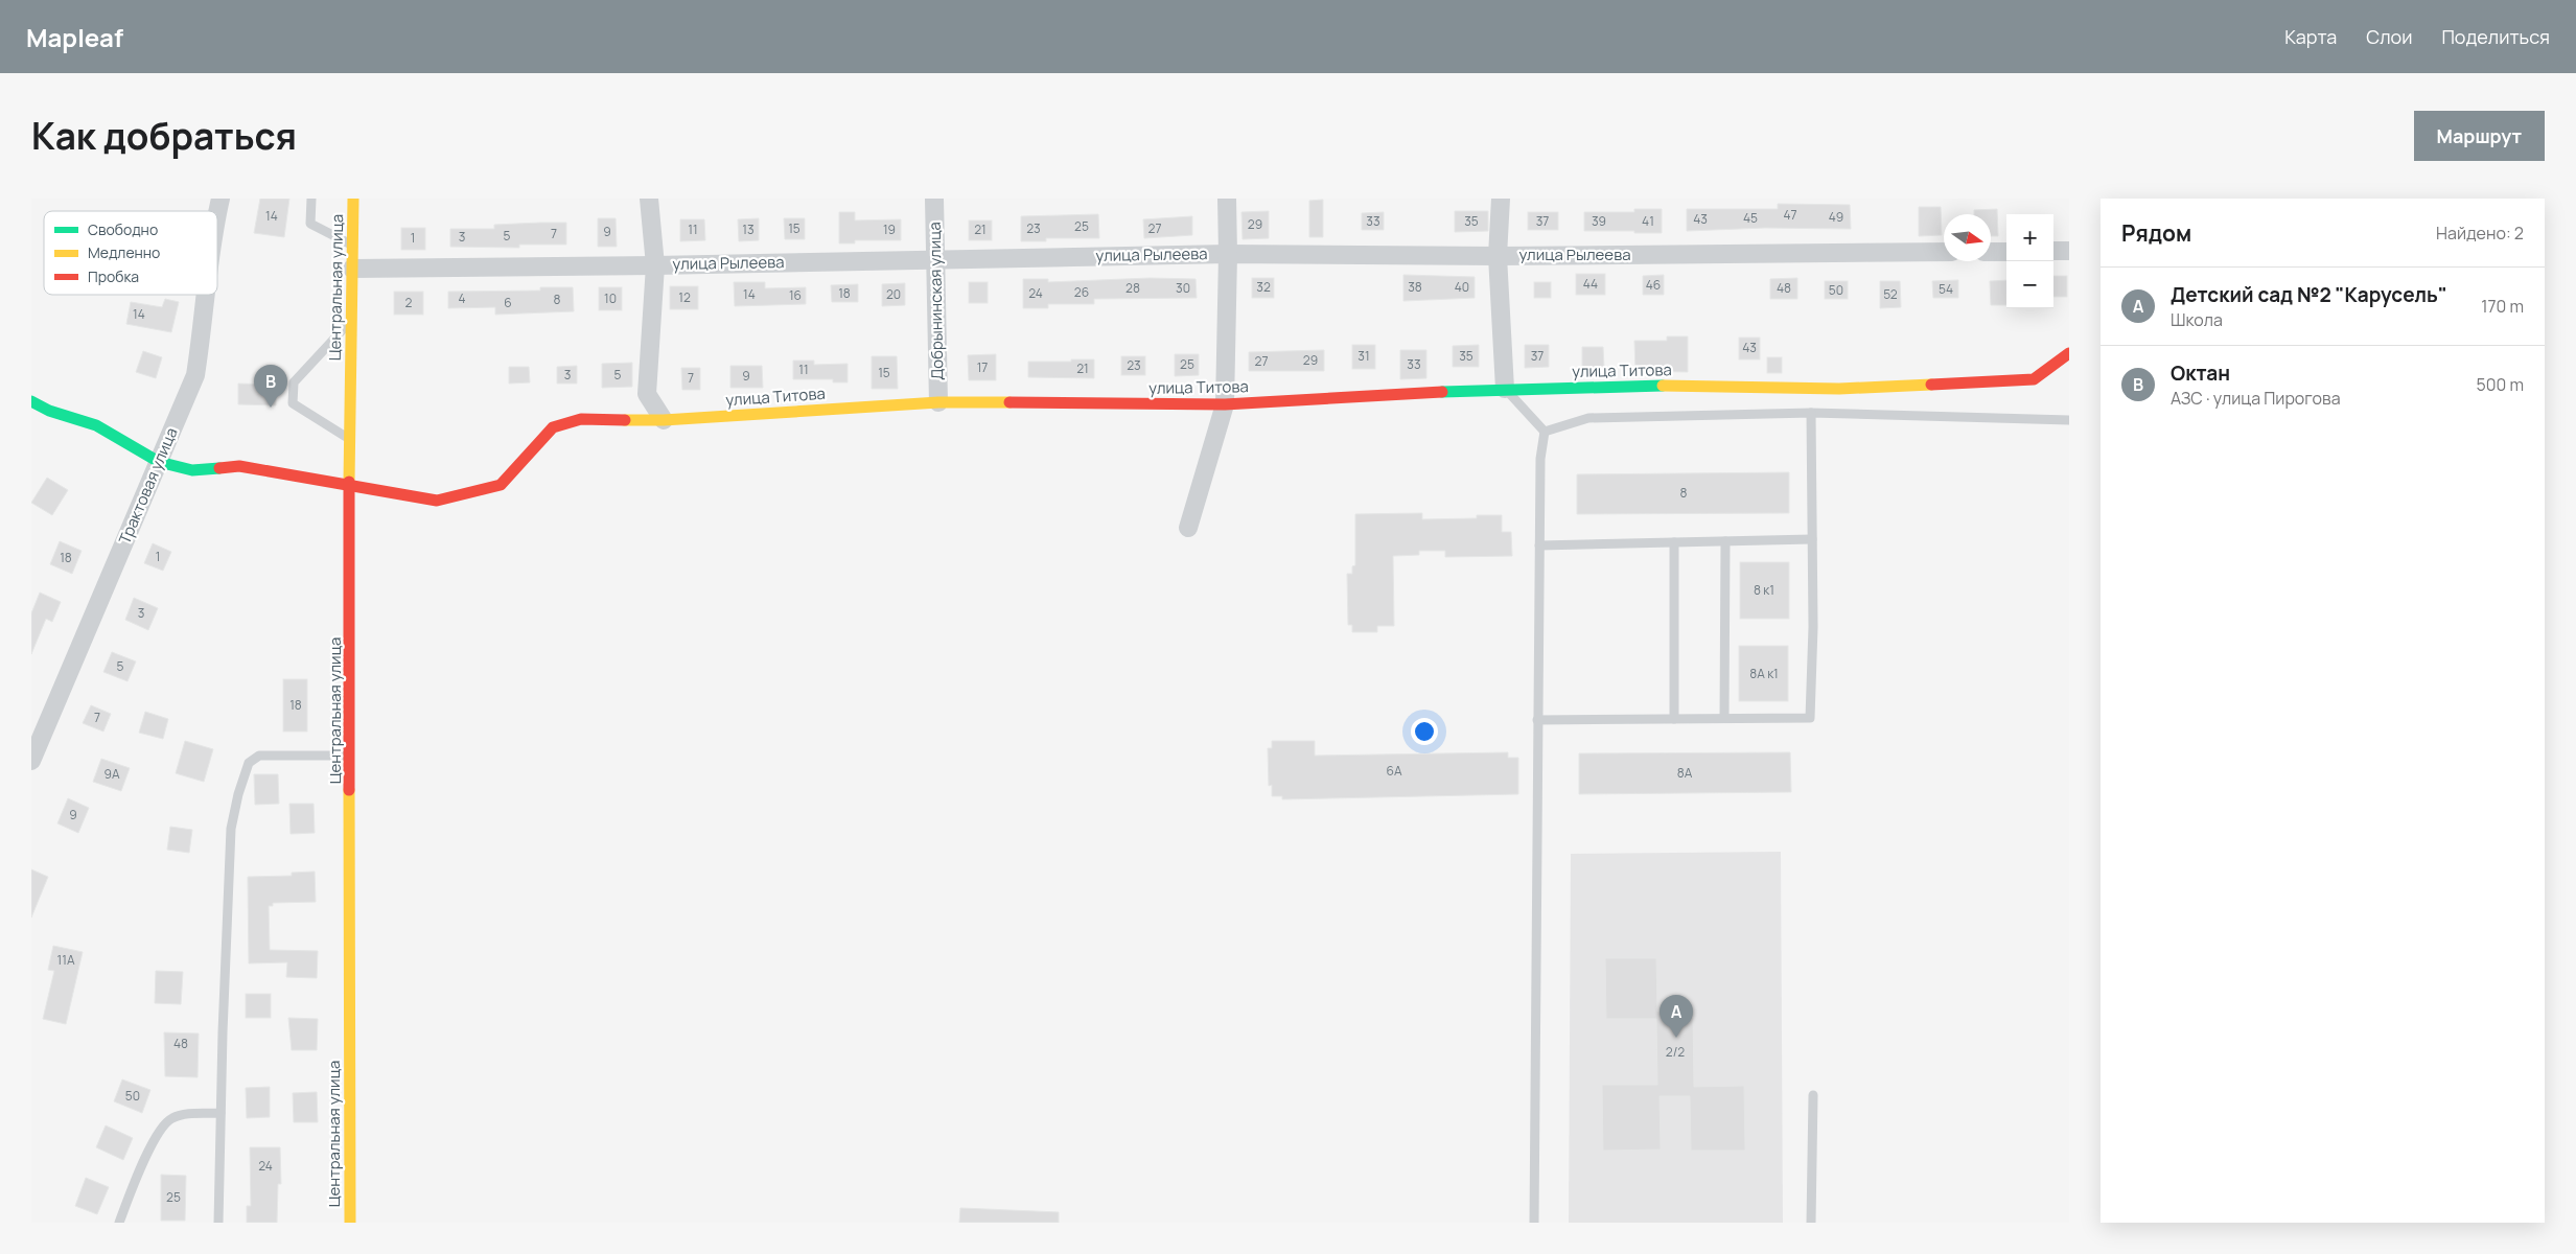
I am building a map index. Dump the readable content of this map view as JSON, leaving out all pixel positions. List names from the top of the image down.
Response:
{
  "streets": {
    "street": [
      "улица Рылеева",
      "Центральная улица",
      "Добрынинская улица",
      "улица Титова",
      "Трактовая улица"
    ]
  },
  "crossings": [
    ["улица Рылеева", "Центральная улица"],
    ["улица Рылеева", "Добрынинская улица"],
    ["Центральная улица", "улица Титова"],
    ["Добрынинская улица", "улица Титова"],
    ["улица Титова", "Трактовая улица"]
  ],
  "house_numbers": [
    "47",
    "14",
    "49",
    "45",
    "43",
    "33",
    "35",
    "37",
    "39",
    "41",
    "29",
    "25",
    "15",
    "23",
    "27",
    "11",
    "13",
    "19",
    "21",
    "9",
    "7",
    "5",
    "3",
    "1",
    "44",
    "46",
    "32",
    "38",
    "40",
    "28",
    "30",
    "48",
    "54",
    "50",
    "26",
    "18",
    "24",
    "14",
    "20",
    "52",
    "16",
    "12",
    "4",
    "10",
    "8",
    "2",
    "6",
    "14",
    "43",
    "31",
    "35",
    "37",
    "29",
    "27",
    "25",
    "33",
    "23",
    "17",
    "21",
    "11",
    "15",
    "3",
    "5",
    "9",
    "7",
    "8",
    "1",
    "18",
    "8 к1",
    "3",
    "5",
    "8А к1",
    "18",
    "7",
    "6А",
    "8А",
    "9А",
    "9",
    "11А",
    "48",
    "2/2",
    "50",
    "24",
    "25"
  ],
  "legend": ["Свободно", "Медленно", "Пробка"],
  "north": "right",
  "page": {
    "header": "Mapleaf",
    "nav": ["Карта", "Слои", "Поделиться"],
    "title": "Как добраться",
    "buttons": "Маршрут",
    "heading": ["Рядом", "Найдено: 2"],
    "map_buttons": ["+", "−"],
    "list": [
      {
        "mark": "A",
        "name": "Детский сад №2 \"Карусель\"",
        "note": "Школа",
        "value": "170 m"
      },
      {
        "mark": "B",
        "name": "Октан",
        "note": "АЗС · улица Пирогова",
        "value": "500 m"
      }
    ],
    "pins": ["B", "A"]
  }
}
